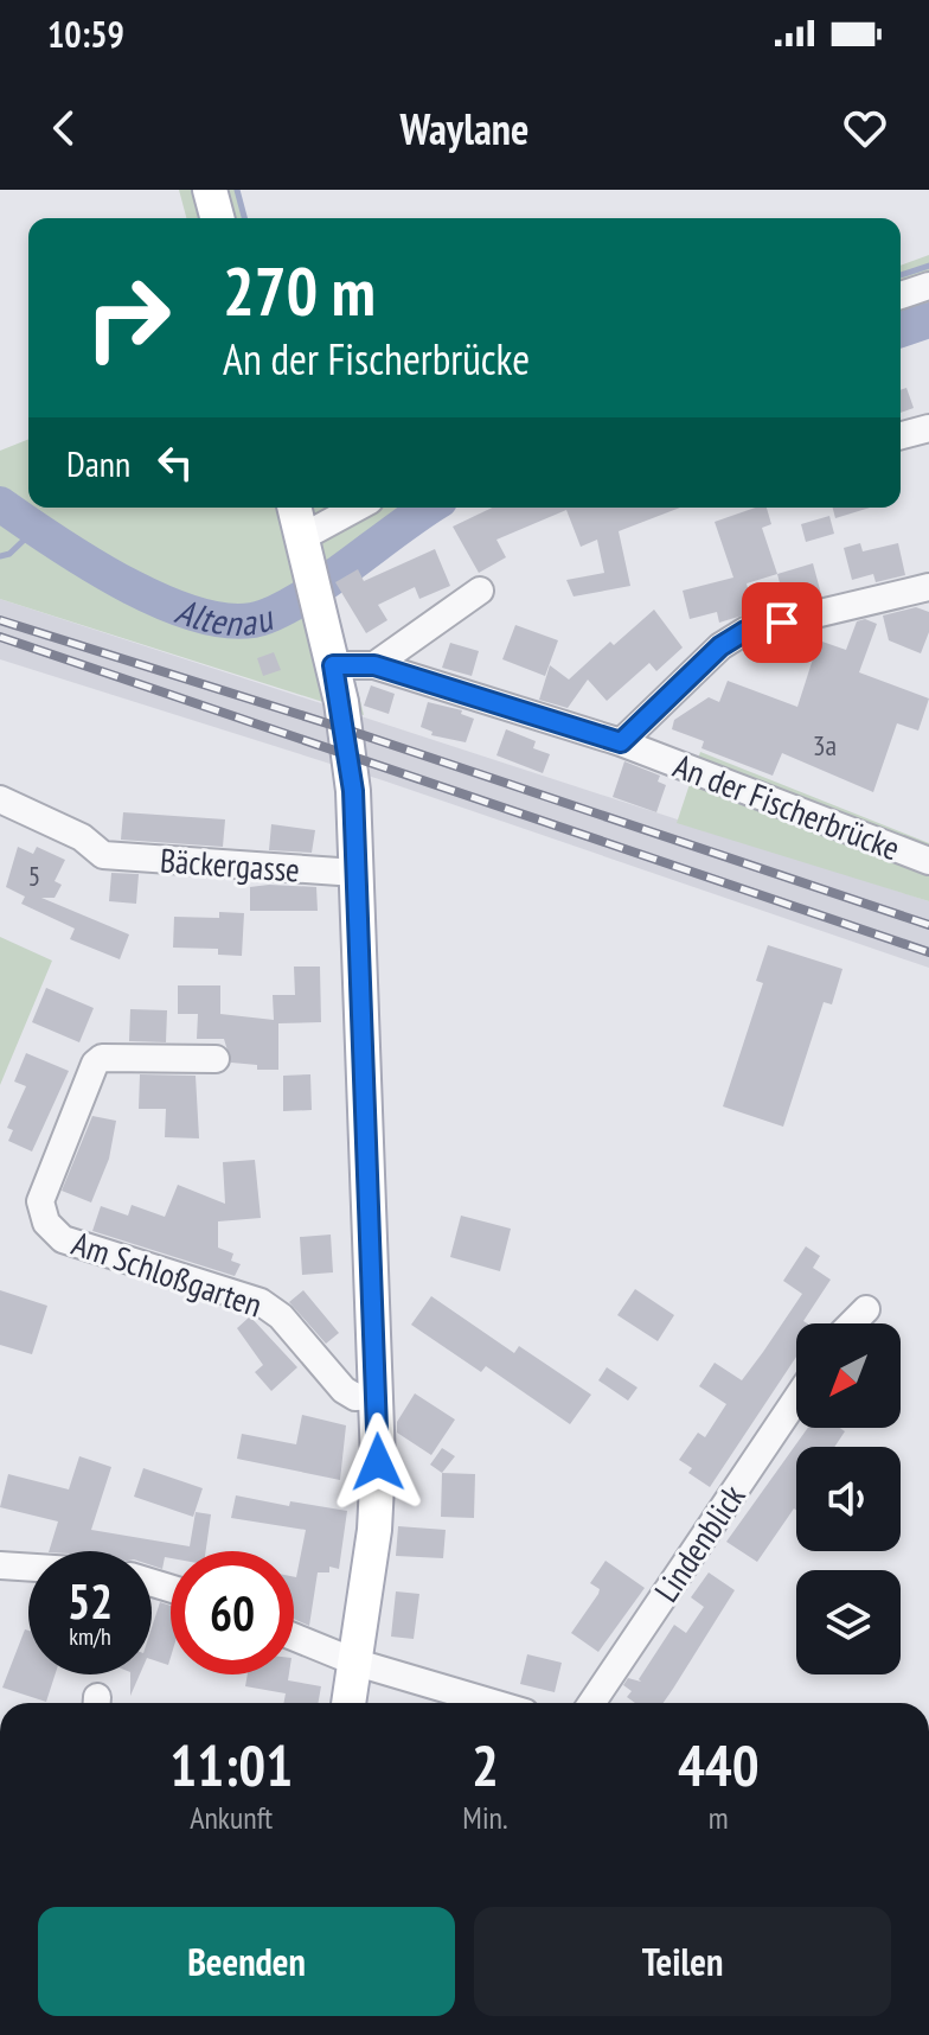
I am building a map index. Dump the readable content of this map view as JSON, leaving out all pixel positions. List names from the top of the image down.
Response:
{
  "streets": {
    "street": [
      "An der Fischerbrücke",
      "Bäckergasse",
      "Am Schloßgarten",
      "Lindenblick"
    ]
  },
  "water": ["Altenau"],
  "house_numbers": ["3a", "5"],
  "north": "bottom left",
  "page": {
    "status": "10:59",
    "header": "Waylane",
    "turn": ["270 m", "An der Fischerbrücke"],
    "then": "Dann",
    "speed": "52 km/h",
    "limit": "60",
    "eta": [
      "11:01",
      "Ankunft",
      "2",
      "Min.",
      "440",
      "m"
    ],
    "buttons": ["Beenden", "Teilen"]
  }
}
